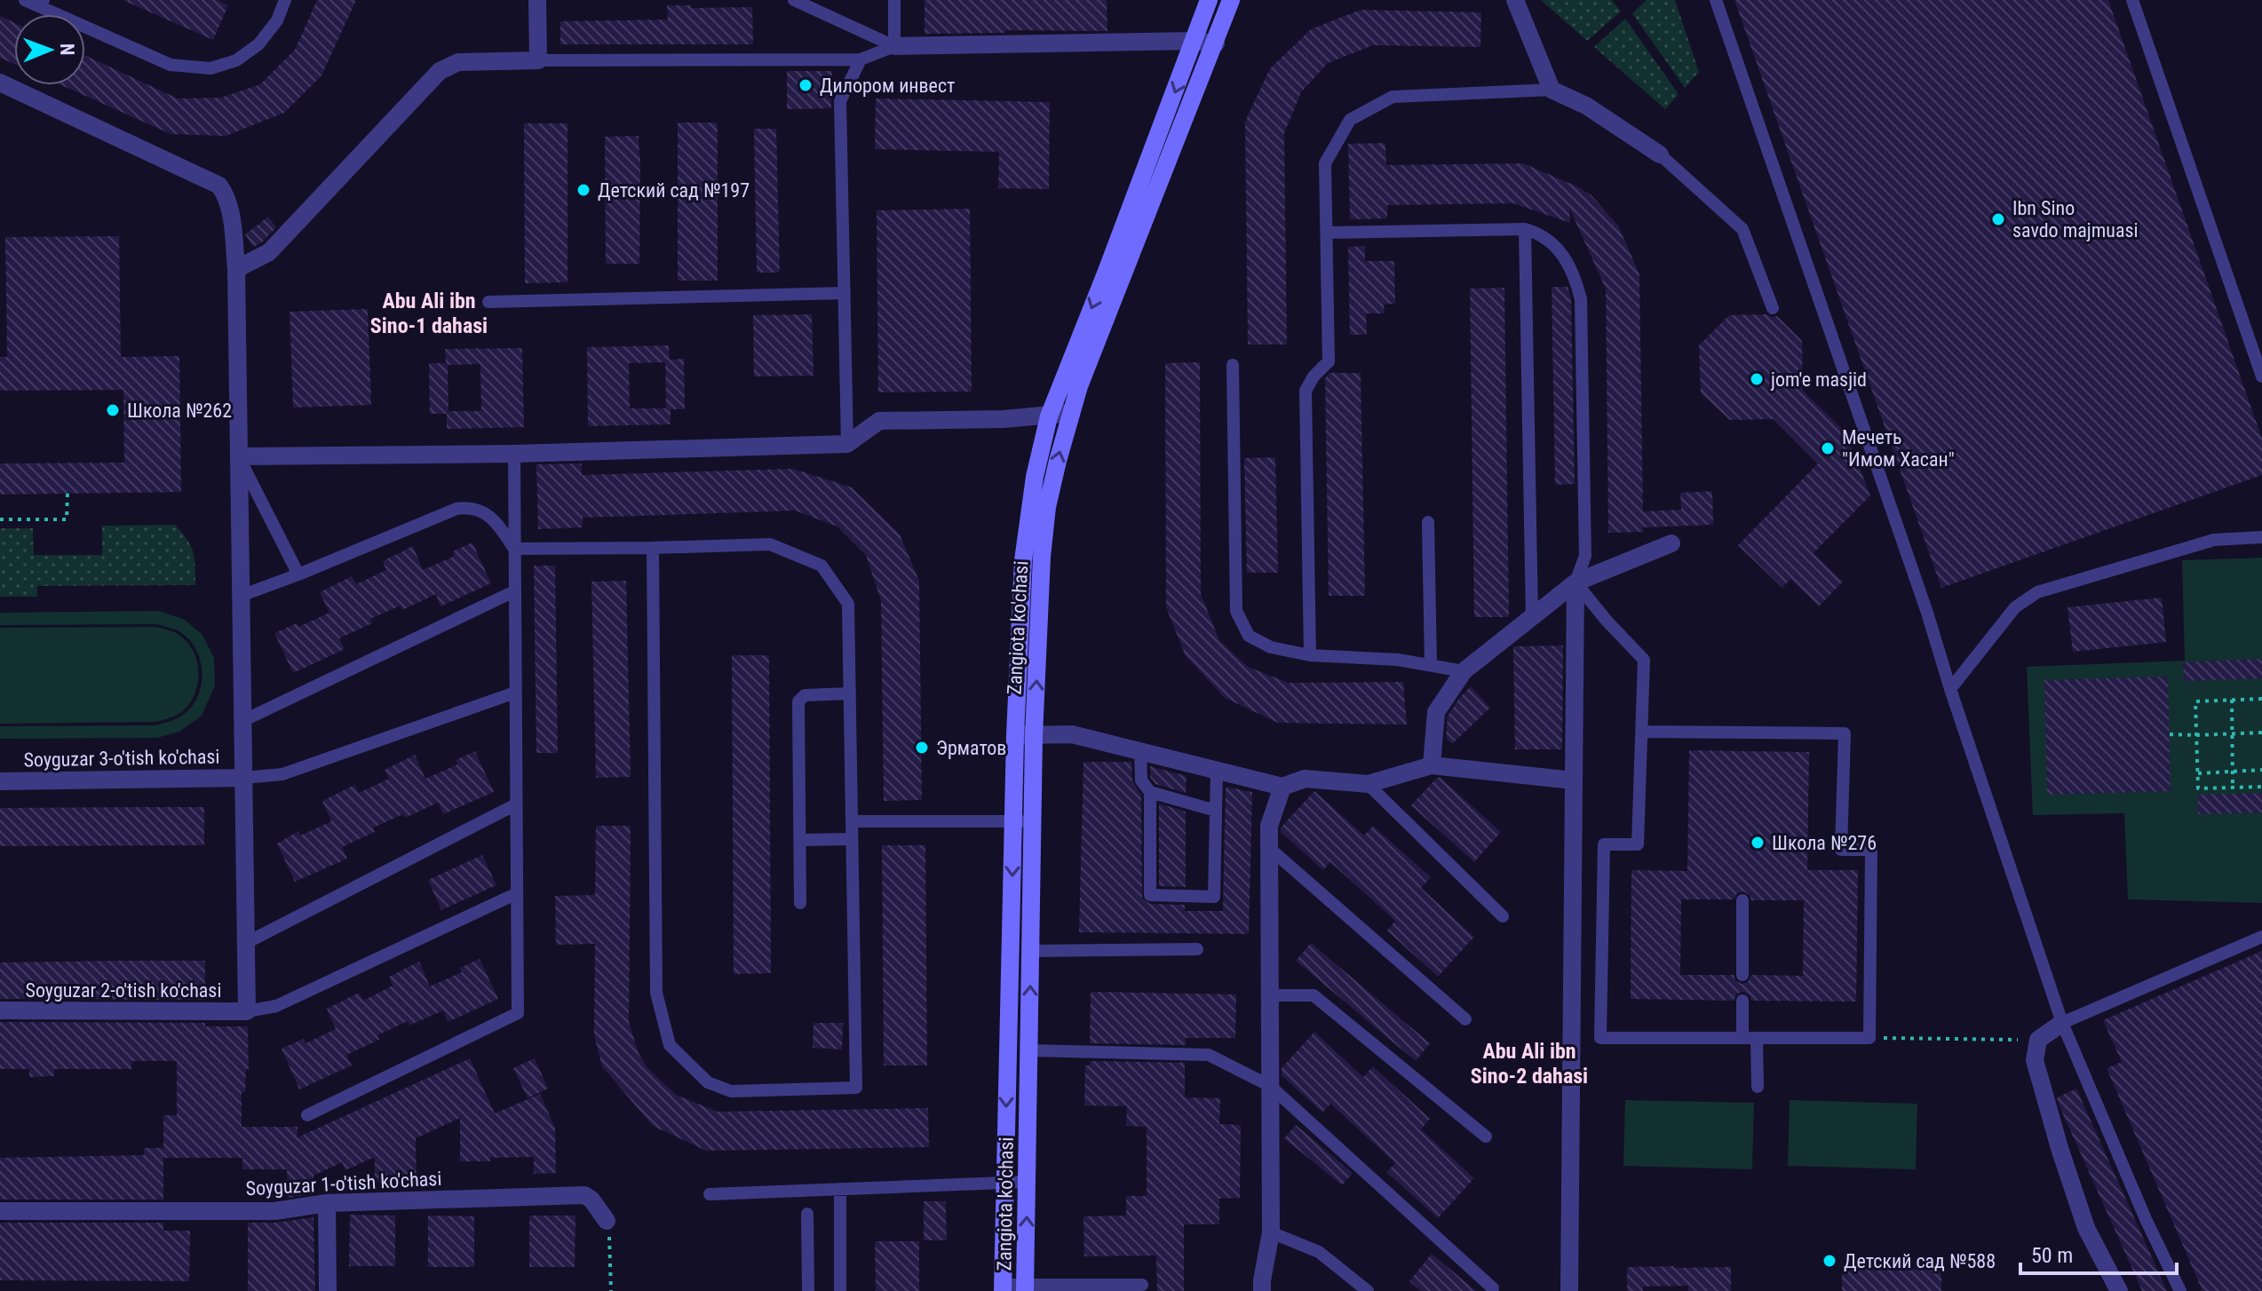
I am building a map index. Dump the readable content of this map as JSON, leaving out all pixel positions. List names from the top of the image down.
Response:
{
  "streets": {
    "main road": ["Zangiota ko'chasi"],
    "street": ["Soyguzar 3-o'tish ko'chasi", "Soyguzar 2-o'tish ko'chasi", "Soyguzar 1-o'tish ko'chasi"]
  },
  "districts": ["Abu Ali ibn Sino-1 dahasi", "Abu Ali ibn Sino-2 dahasi"],
  "places": [
    "Дилором инвест",
    "Детский сад №197",
    "Ibn Sino savdo majmuasi",
    "jom'e masjid",
    "Школа №262",
    "Мечеть \"Имом Хасан\"",
    "Эрматов",
    "Школа №276",
    "Детский сад №588"
  ],
  "scale_bar": "50 m",
  "north": "right"
}
